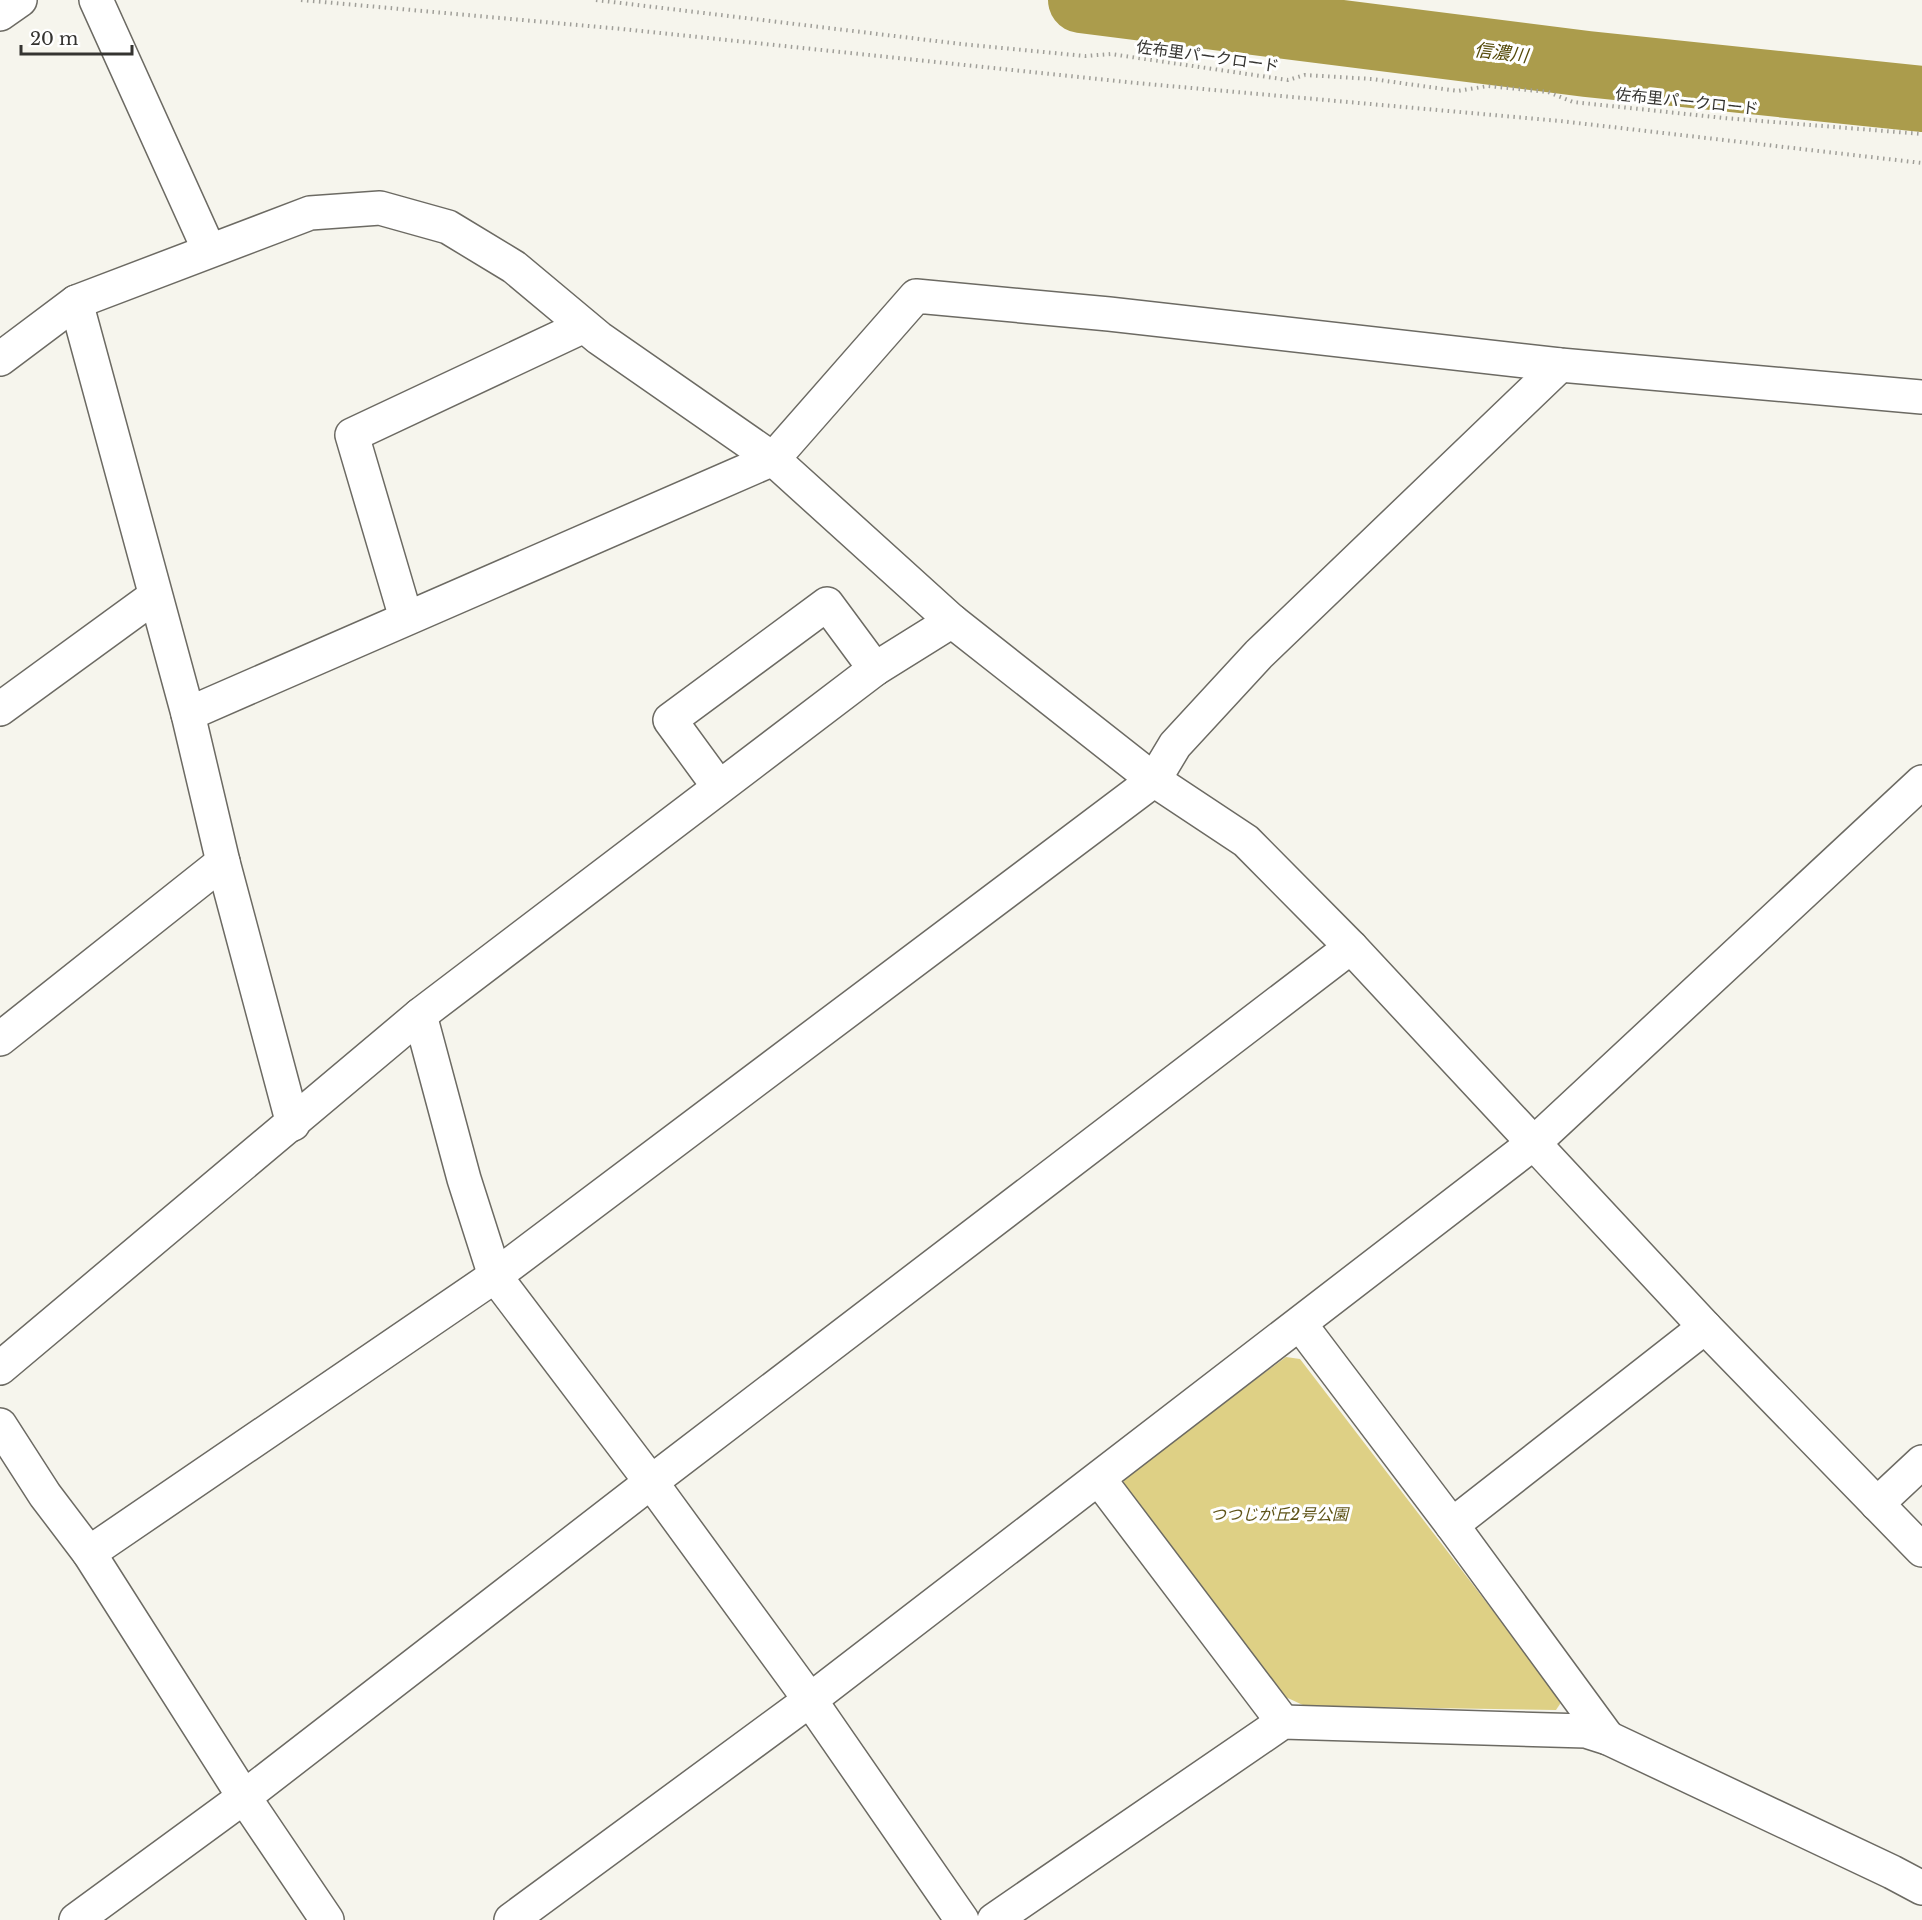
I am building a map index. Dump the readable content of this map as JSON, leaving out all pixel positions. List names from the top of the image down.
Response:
{
  "streets": {
    "path": ["佐布里パークロード"]
  },
  "water": ["信濃川"],
  "parks": ["つつじが丘2号公園"],
  "scale_bar": "20 m"
}
